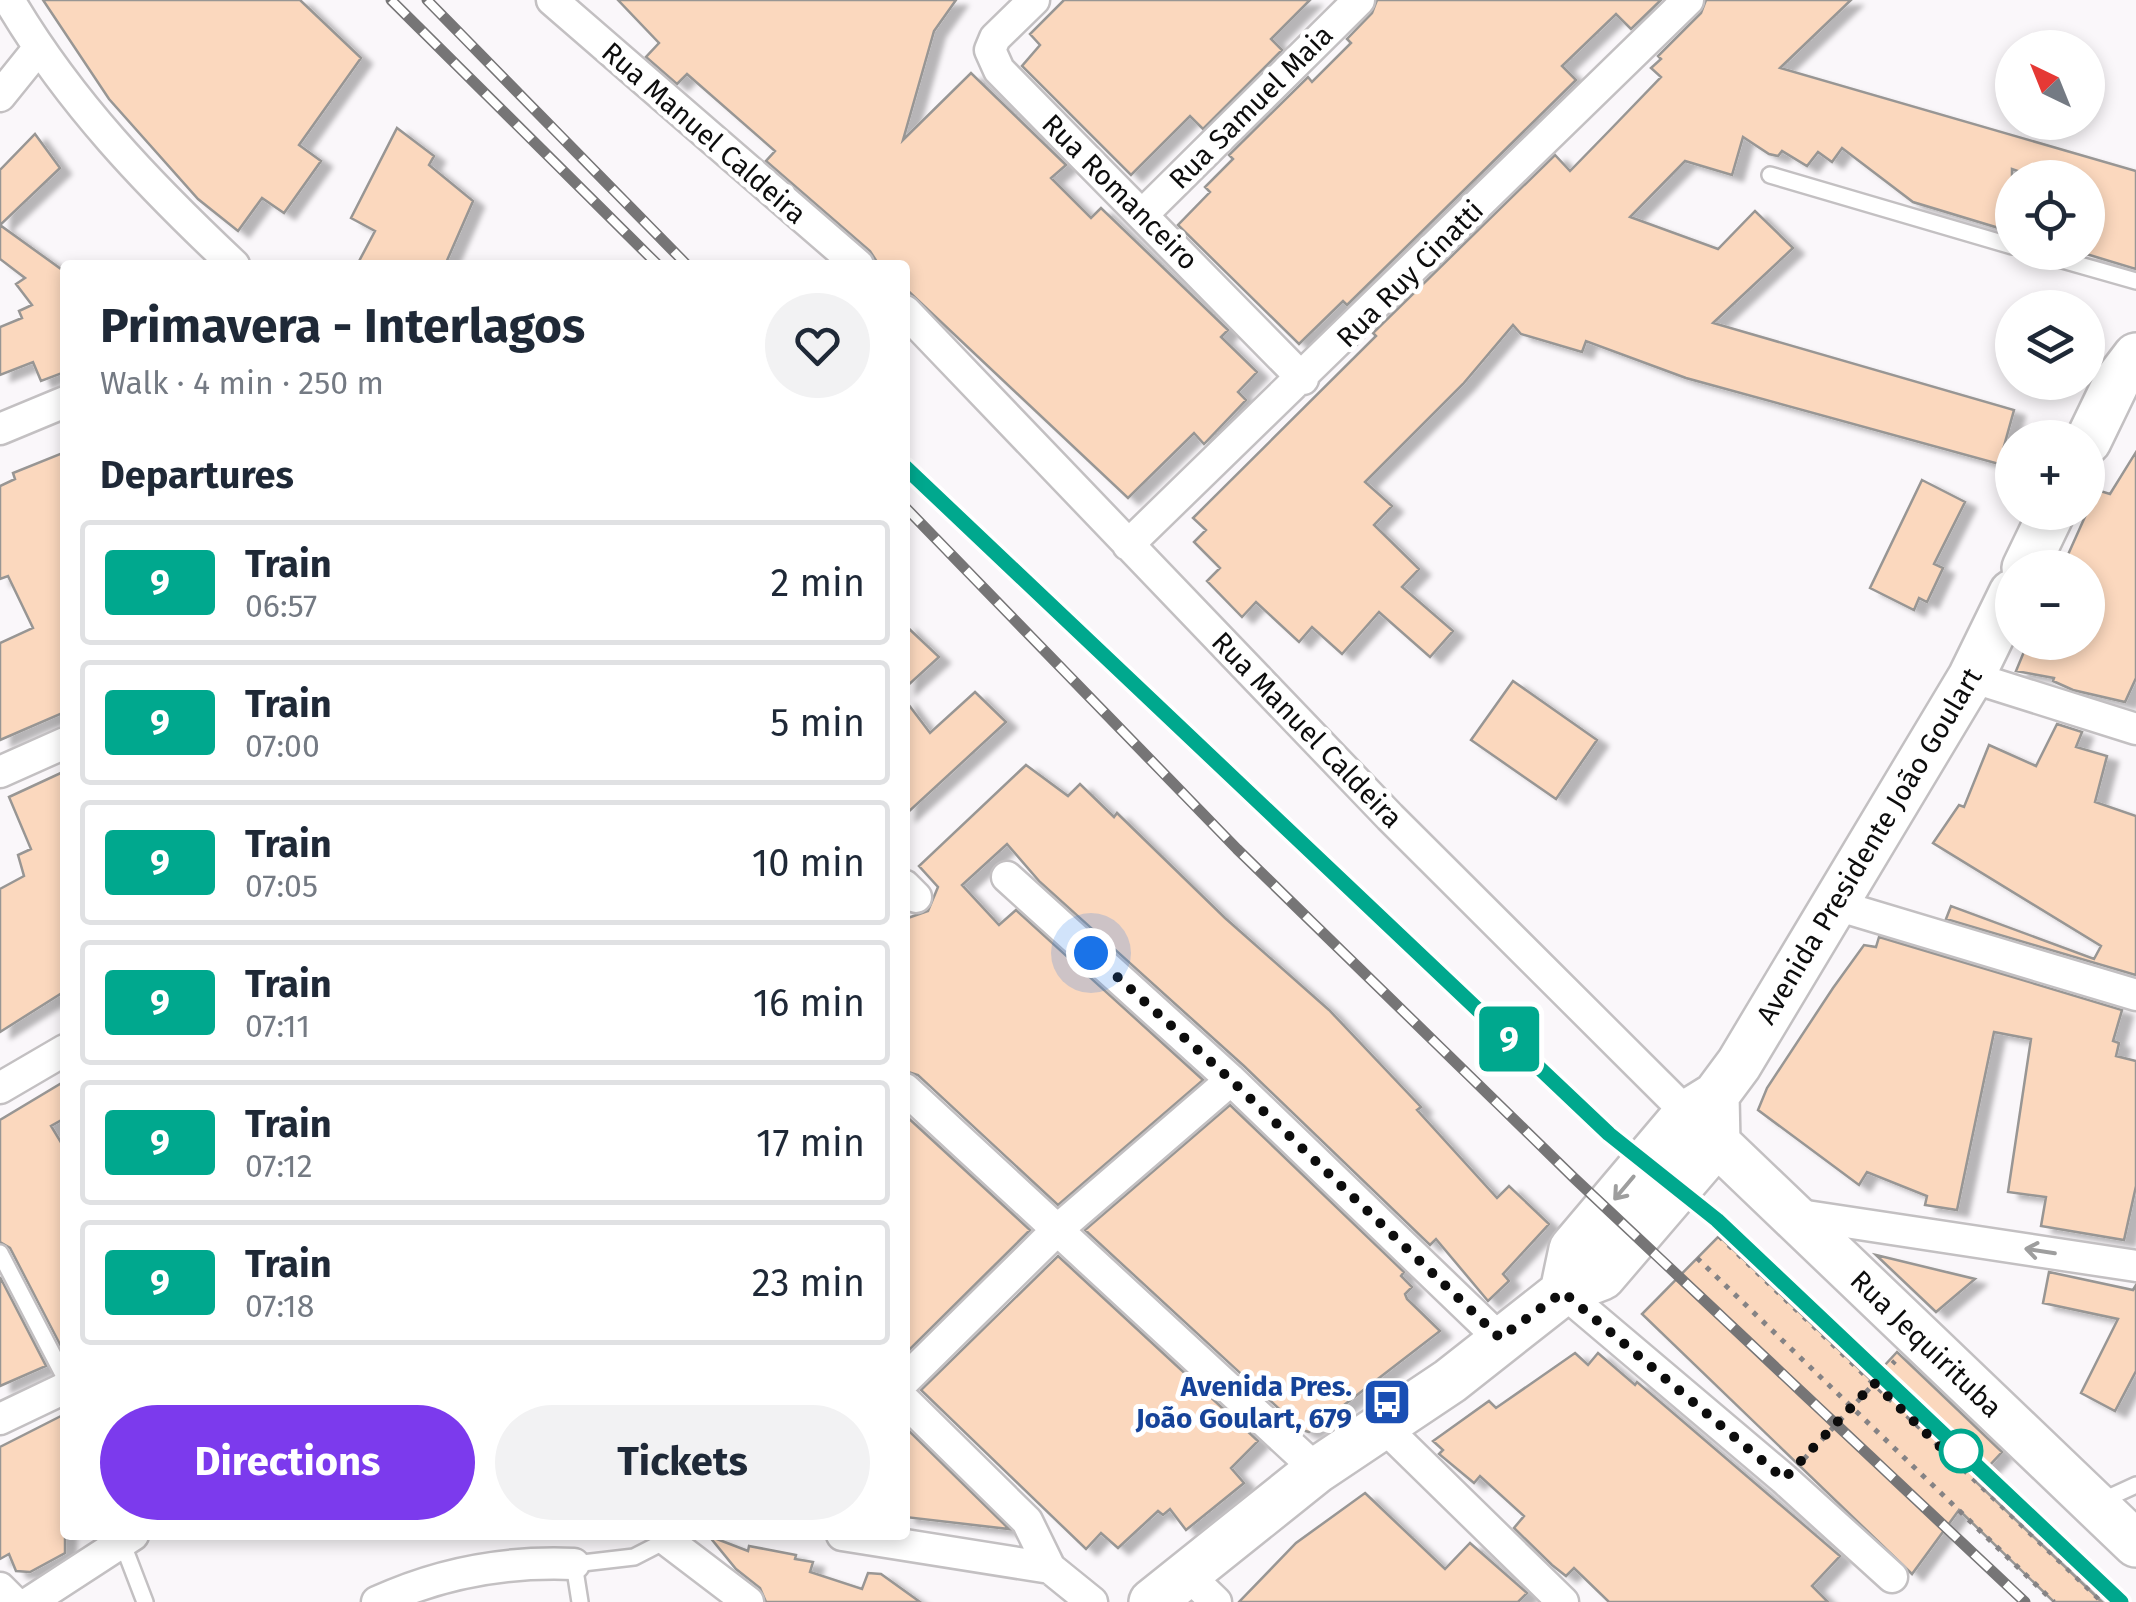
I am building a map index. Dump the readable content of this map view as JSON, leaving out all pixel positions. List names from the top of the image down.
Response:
{
  "streets": {
    "main road": ["Avenida Presidente João Goulart", "Rua Jequirituba"],
    "street": [
      "Rua Samuel Maia",
      "Rua Manuel Caldeira",
      "Rua Romanceiro",
      "Rua Ruy Cinatti"
    ]
  },
  "crossings": [
    ["Rua Samuel Maia", "Rua Romanceiro"],
    ["Rua Manuel Caldeira", "Rua Ruy Cinatti"],
    ["Rua Manuel Caldeira", "Avenida Presidente João Goulart"],
    ["Rua Romanceiro", "Rua Ruy Cinatti"]
  ],
  "places": {
    "bus stop": ["Avenida Pres. João Goulart, 679"]
  },
  "north": "top left",
  "page": {
    "on_map": "9",
    "map_buttons": ["+", "−"],
    "heading": [
      ["Primavera - Interlagos", "Walk · 4 min · 250 m"],
      "Departures"
    ],
    "list": [
      {
        "mark": "9",
        "name": "Train",
        "note": "06:57",
        "value": "2 min"
      },
      {
        "mark": "9",
        "name": "Train",
        "note": "07:00",
        "value": "5 min"
      },
      {
        "mark": "9",
        "name": "Train",
        "note": "07:05",
        "value": "10 min"
      },
      {
        "mark": "9",
        "name": "Train",
        "note": "07:11",
        "value": "16 min"
      },
      {
        "mark": "9",
        "name": "Train",
        "note": "07:12",
        "value": "17 min"
      },
      {
        "mark": "9",
        "name": "Train",
        "note": "07:18",
        "value": "23 min"
      }
    ],
    "buttons": ["Directions", "Tickets"]
  }
}
